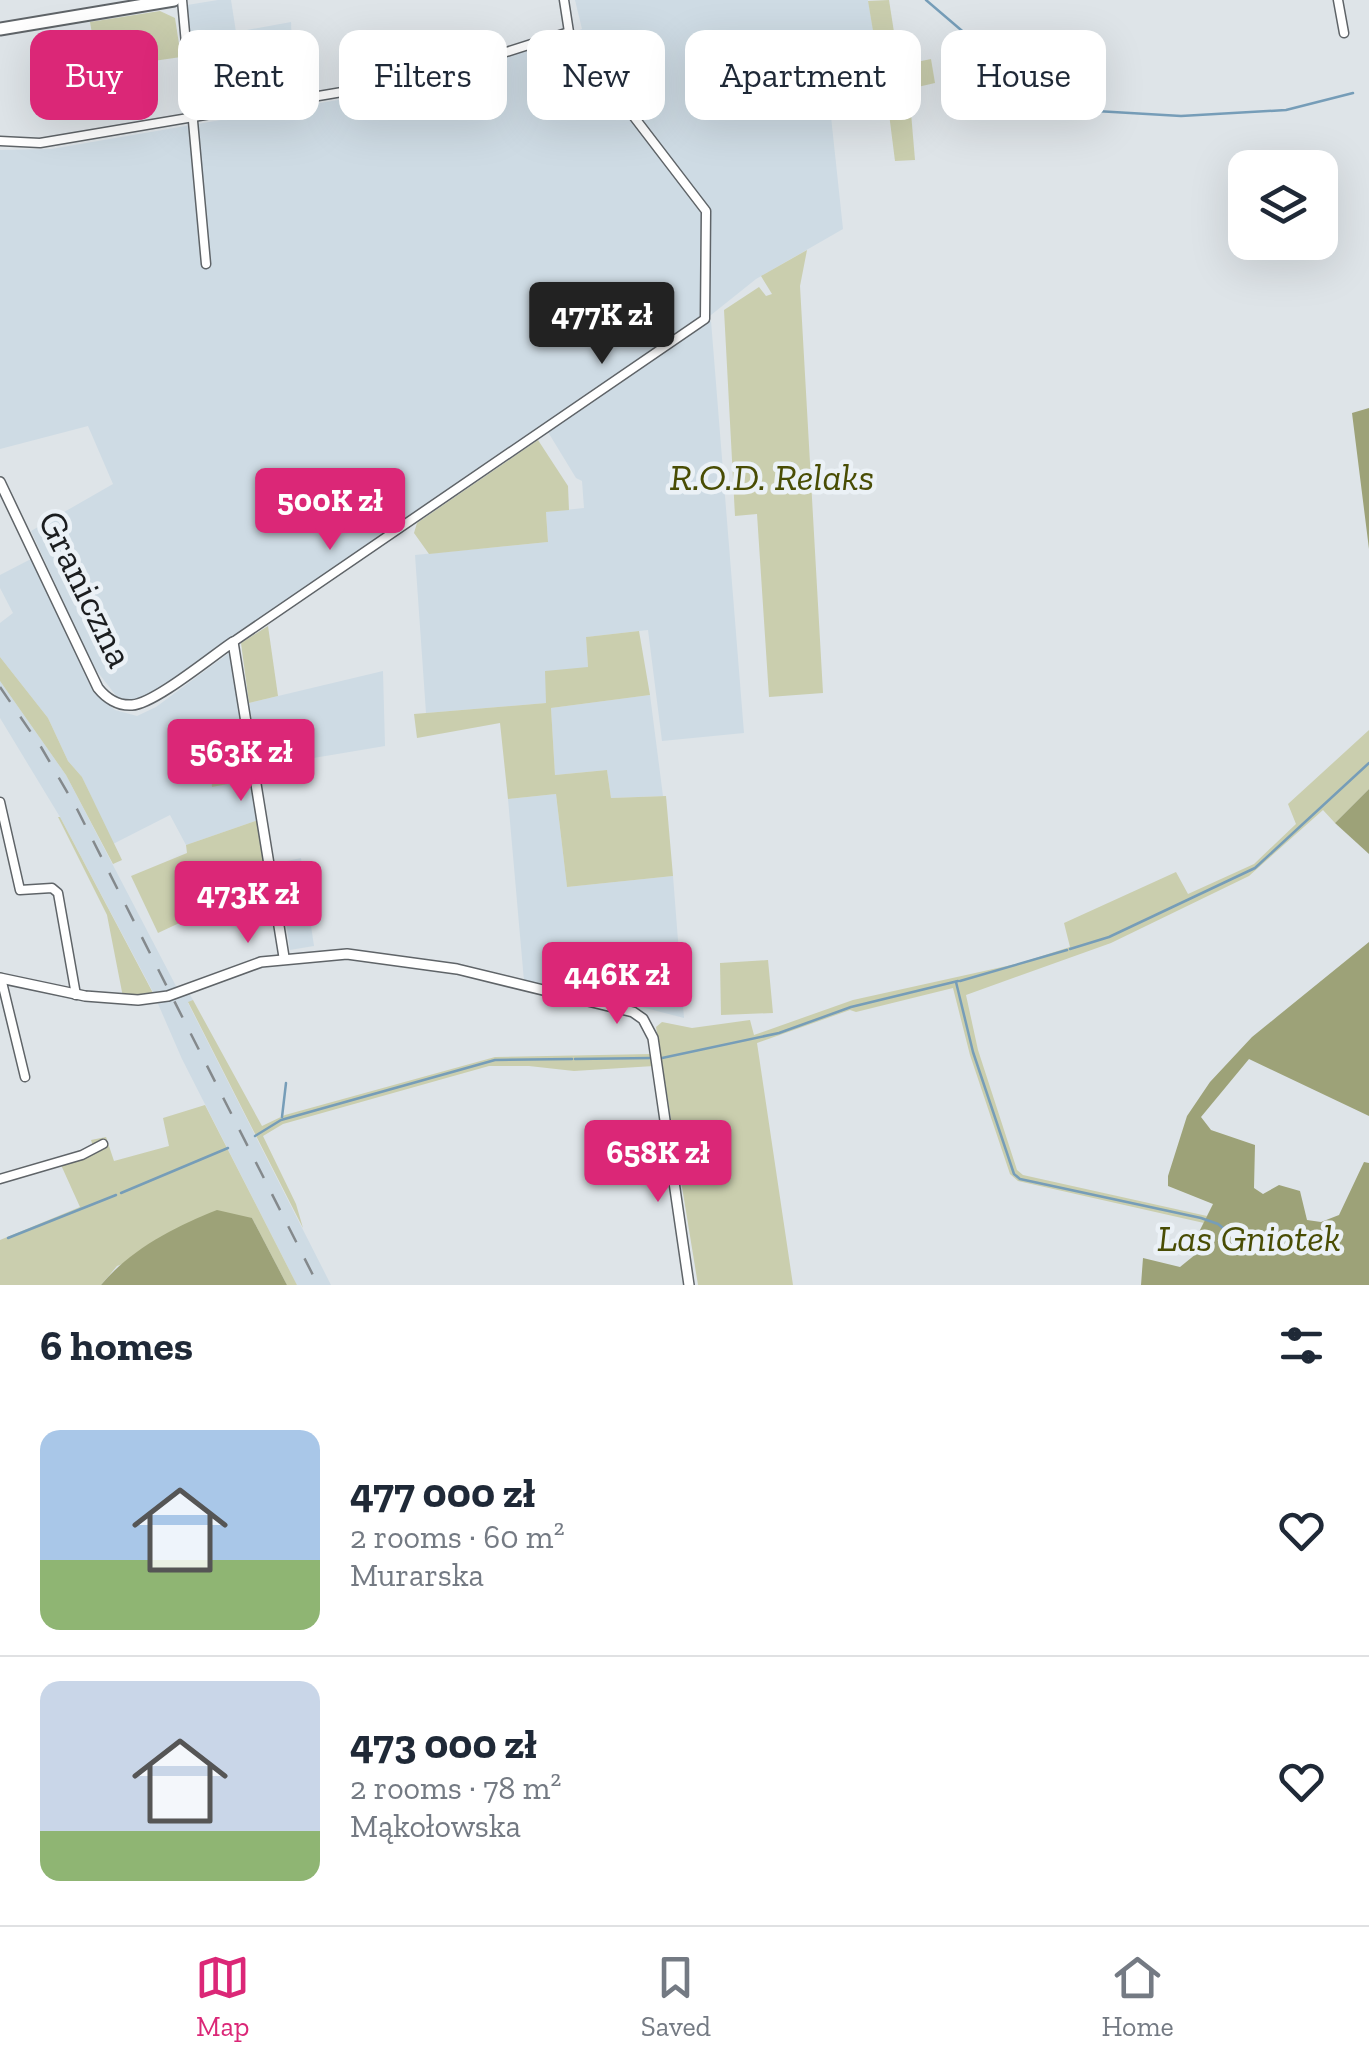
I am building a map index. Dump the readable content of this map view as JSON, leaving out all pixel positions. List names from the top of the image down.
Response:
{
  "streets": {
    "street": ["Graniczna"]
  },
  "parks": ["R.O.D. Relaks", "Las Gniotek"],
  "page": {
    "chip": [
      "Buy",
      "Rent",
      "Filters",
      "New",
      "Apartment",
      "House"
    ],
    "price": [
      "477K zł",
      "500K zł",
      "563K zł",
      "473K zł",
      "446K zł",
      "658K zł"
    ],
    "heading": "6 homes",
    "list": [
      {
        "name": "477 000 zł",
        "note": "2 rooms · 60 m² · Murarska"
      },
      {
        "name": "473 000 zł",
        "note": "2 rooms · 78 m² · Mąkołowska"
      }
    ],
    "tabs": ["Map", "Saved", "Home"]
  }
}
